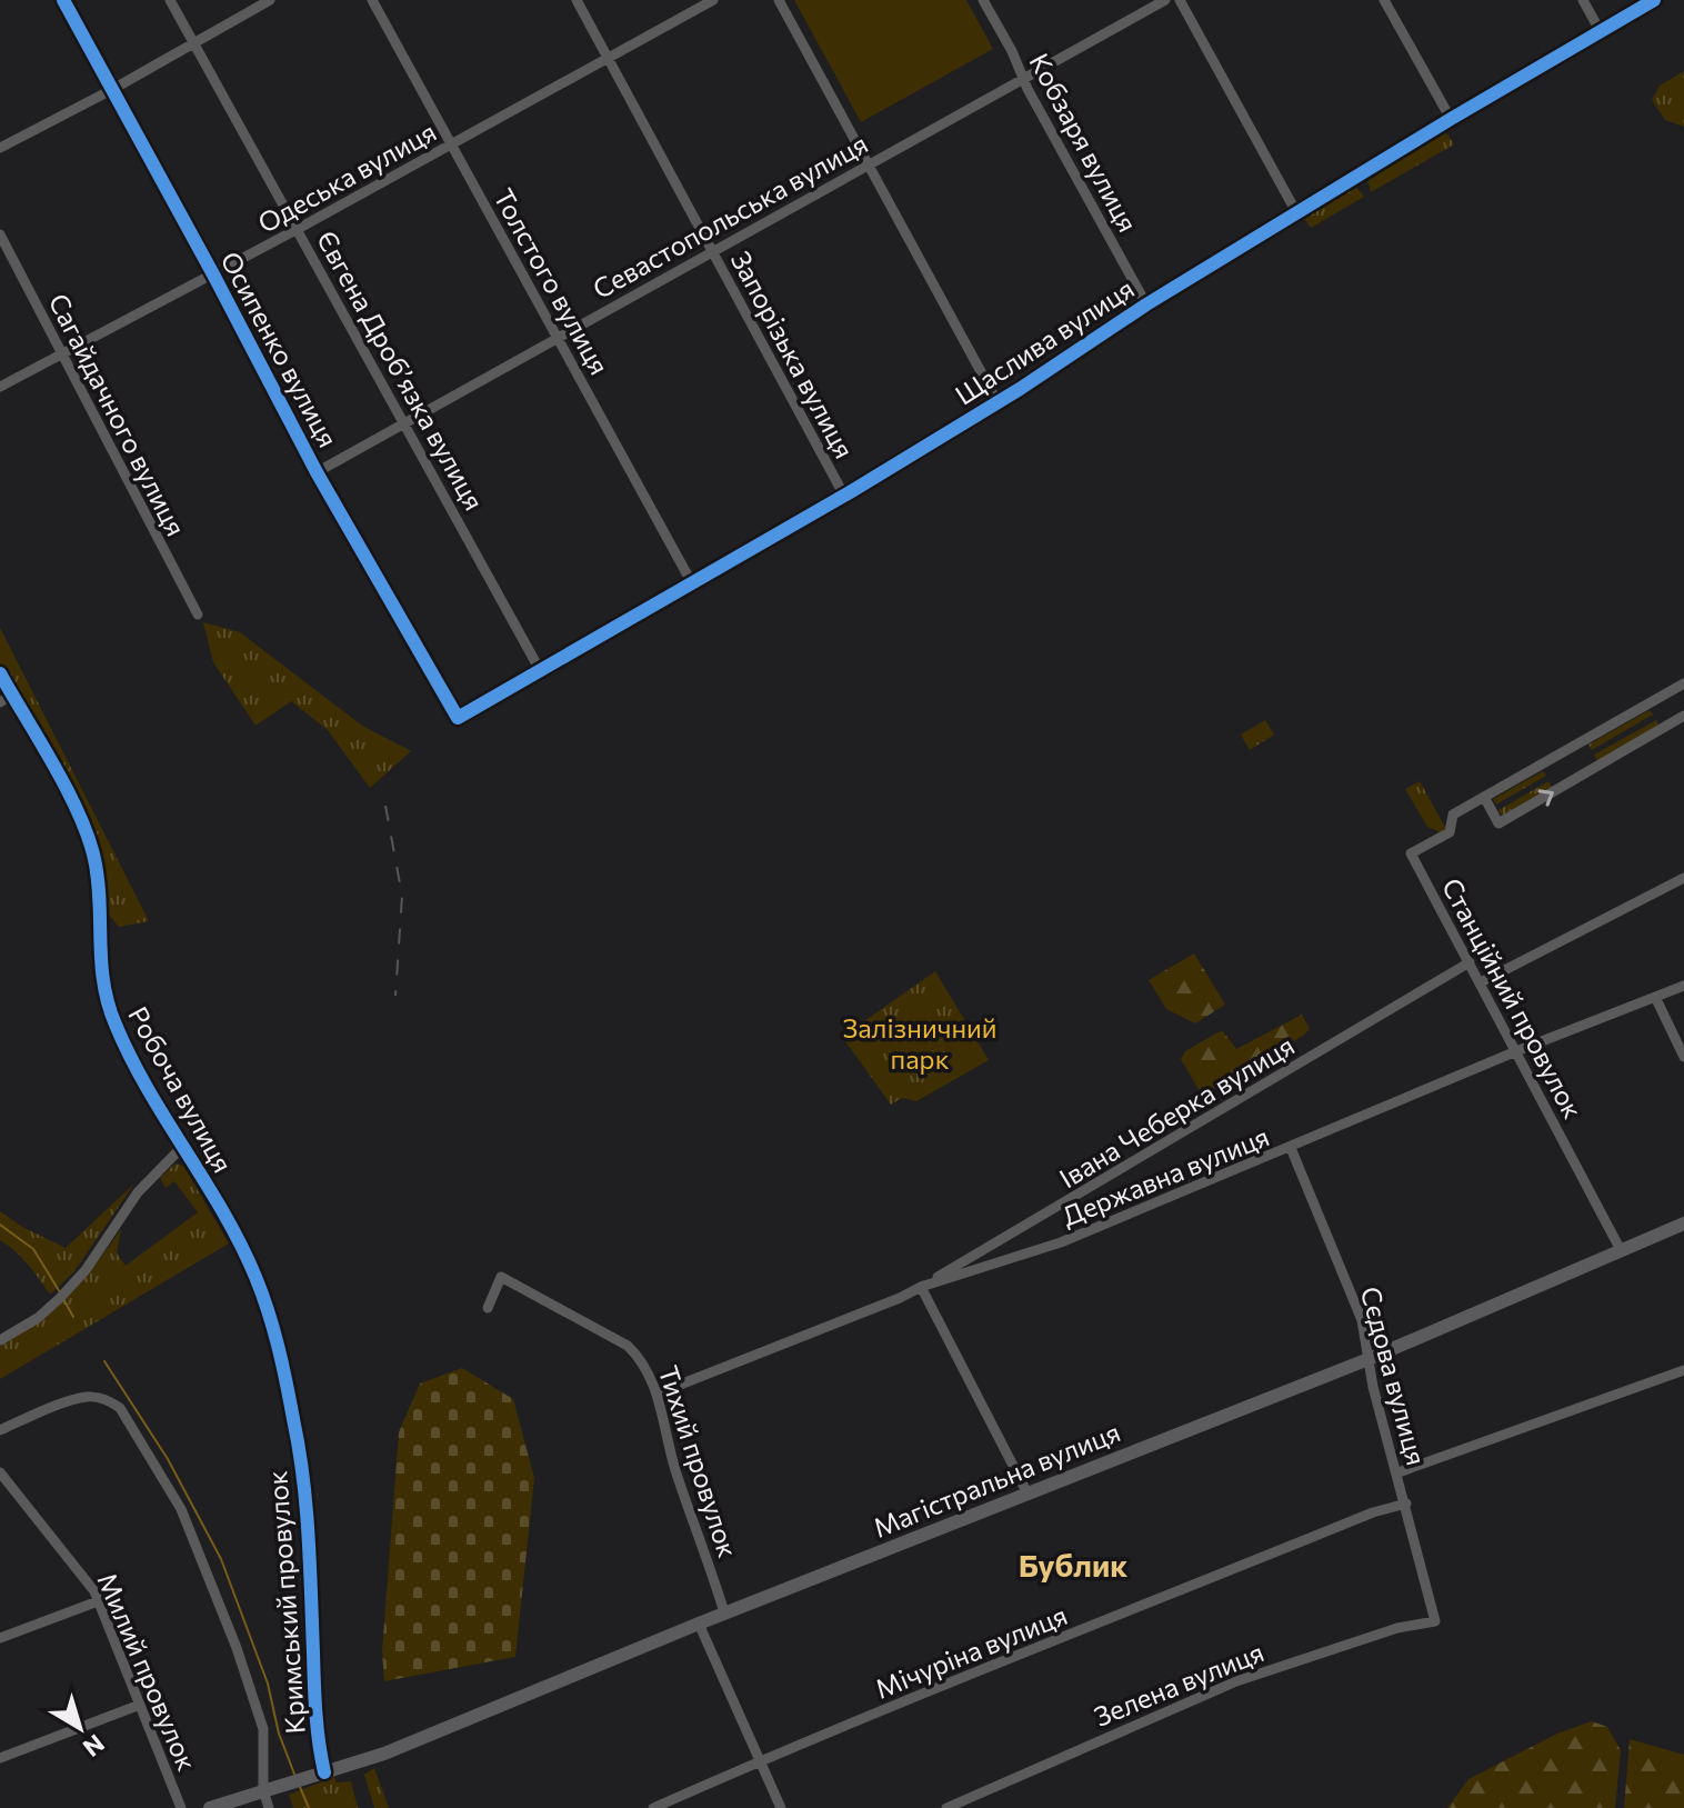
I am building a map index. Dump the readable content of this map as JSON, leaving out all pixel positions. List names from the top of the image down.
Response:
{
  "streets": {
    "main road": ["Магістральна вулиця"],
    "street": [
      "Кобзаря вулиця",
      "Одеська вулиця",
      "Севастопольська вулиця",
      "Толстого вулиця",
      "Щаслива вулиця",
      "Осипенко вулиця",
      "Запорізька вулиця",
      "Євгена Дроб’язка вулиця",
      "Сагайдачного вулиця",
      "Станційний провулок",
      "Робоча вулиця",
      "Івана Чеберка вулиця",
      "Державна вулиця",
      "Сєдова вулиця",
      "Тихий провулок",
      "Кримський провулок",
      "Мічуріна вулиця",
      "Милий провулок",
      "Зелена вулиця"
    ]
  },
  "crossings": [
    ["Кобзаря вулиця", "Севастопольська вулиця"],
    ["Кобзаря вулиця", "Щаслива вулиця"],
    ["Одеська вулиця", "Толстого вулиця"],
    ["Одеська вулиця", "Осипенко вулиця"],
    ["Одеська вулиця", "Запорізька вулиця"],
    ["Одеська вулиця", "Євгена Дроб’язка вулиця"],
    ["Одеська вулиця", "Сагайдачного вулиця"],
    ["Севастопольська вулиця", "Толстого вулиця"],
    ["Севастопольська вулиця", "Осипенко вулиця"],
    ["Севастопольська вулиця", "Запорізька вулиця"],
    ["Севастопольська вулиця", "Євгена Дроб’язка вулиця"],
    ["Толстого вулиця", "Щаслива вулиця"],
    ["Щаслива вулиця", "Осипенко вулиця"],
    ["Щаслива вулиця", "Запорізька вулиця"],
    ["Щаслива вулиця", "Євгена Дроб’язка вулиця"],
    ["Станційний провулок", "Івана Чеберка вулиця"],
    ["Станційний провулок", "Державна вулиця"],
    ["Станційний провулок", "Магістральна вулиця"],
    ["Робоча вулиця", "Кримський провулок"],
    ["Івана Чеберка вулиця", "Державна вулиця"],
    ["Державна вулиця", "Сєдова вулиця"],
    ["Державна вулиця", "Тихий провулок"],
    ["Сєдова вулиця", "Магістральна вулиця"],
    ["Сєдова вулиця", "Мічуріна вулиця"],
    ["Сєдова вулиця", "Зелена вулиця"],
    ["Тихий провулок", "Магістральна вулиця"],
    ["Магістральна вулиця", "Кримський провулок"]
  ],
  "districts": ["Бублик"],
  "parks": ["Залізничний парк"],
  "north": "bottom right"
}
